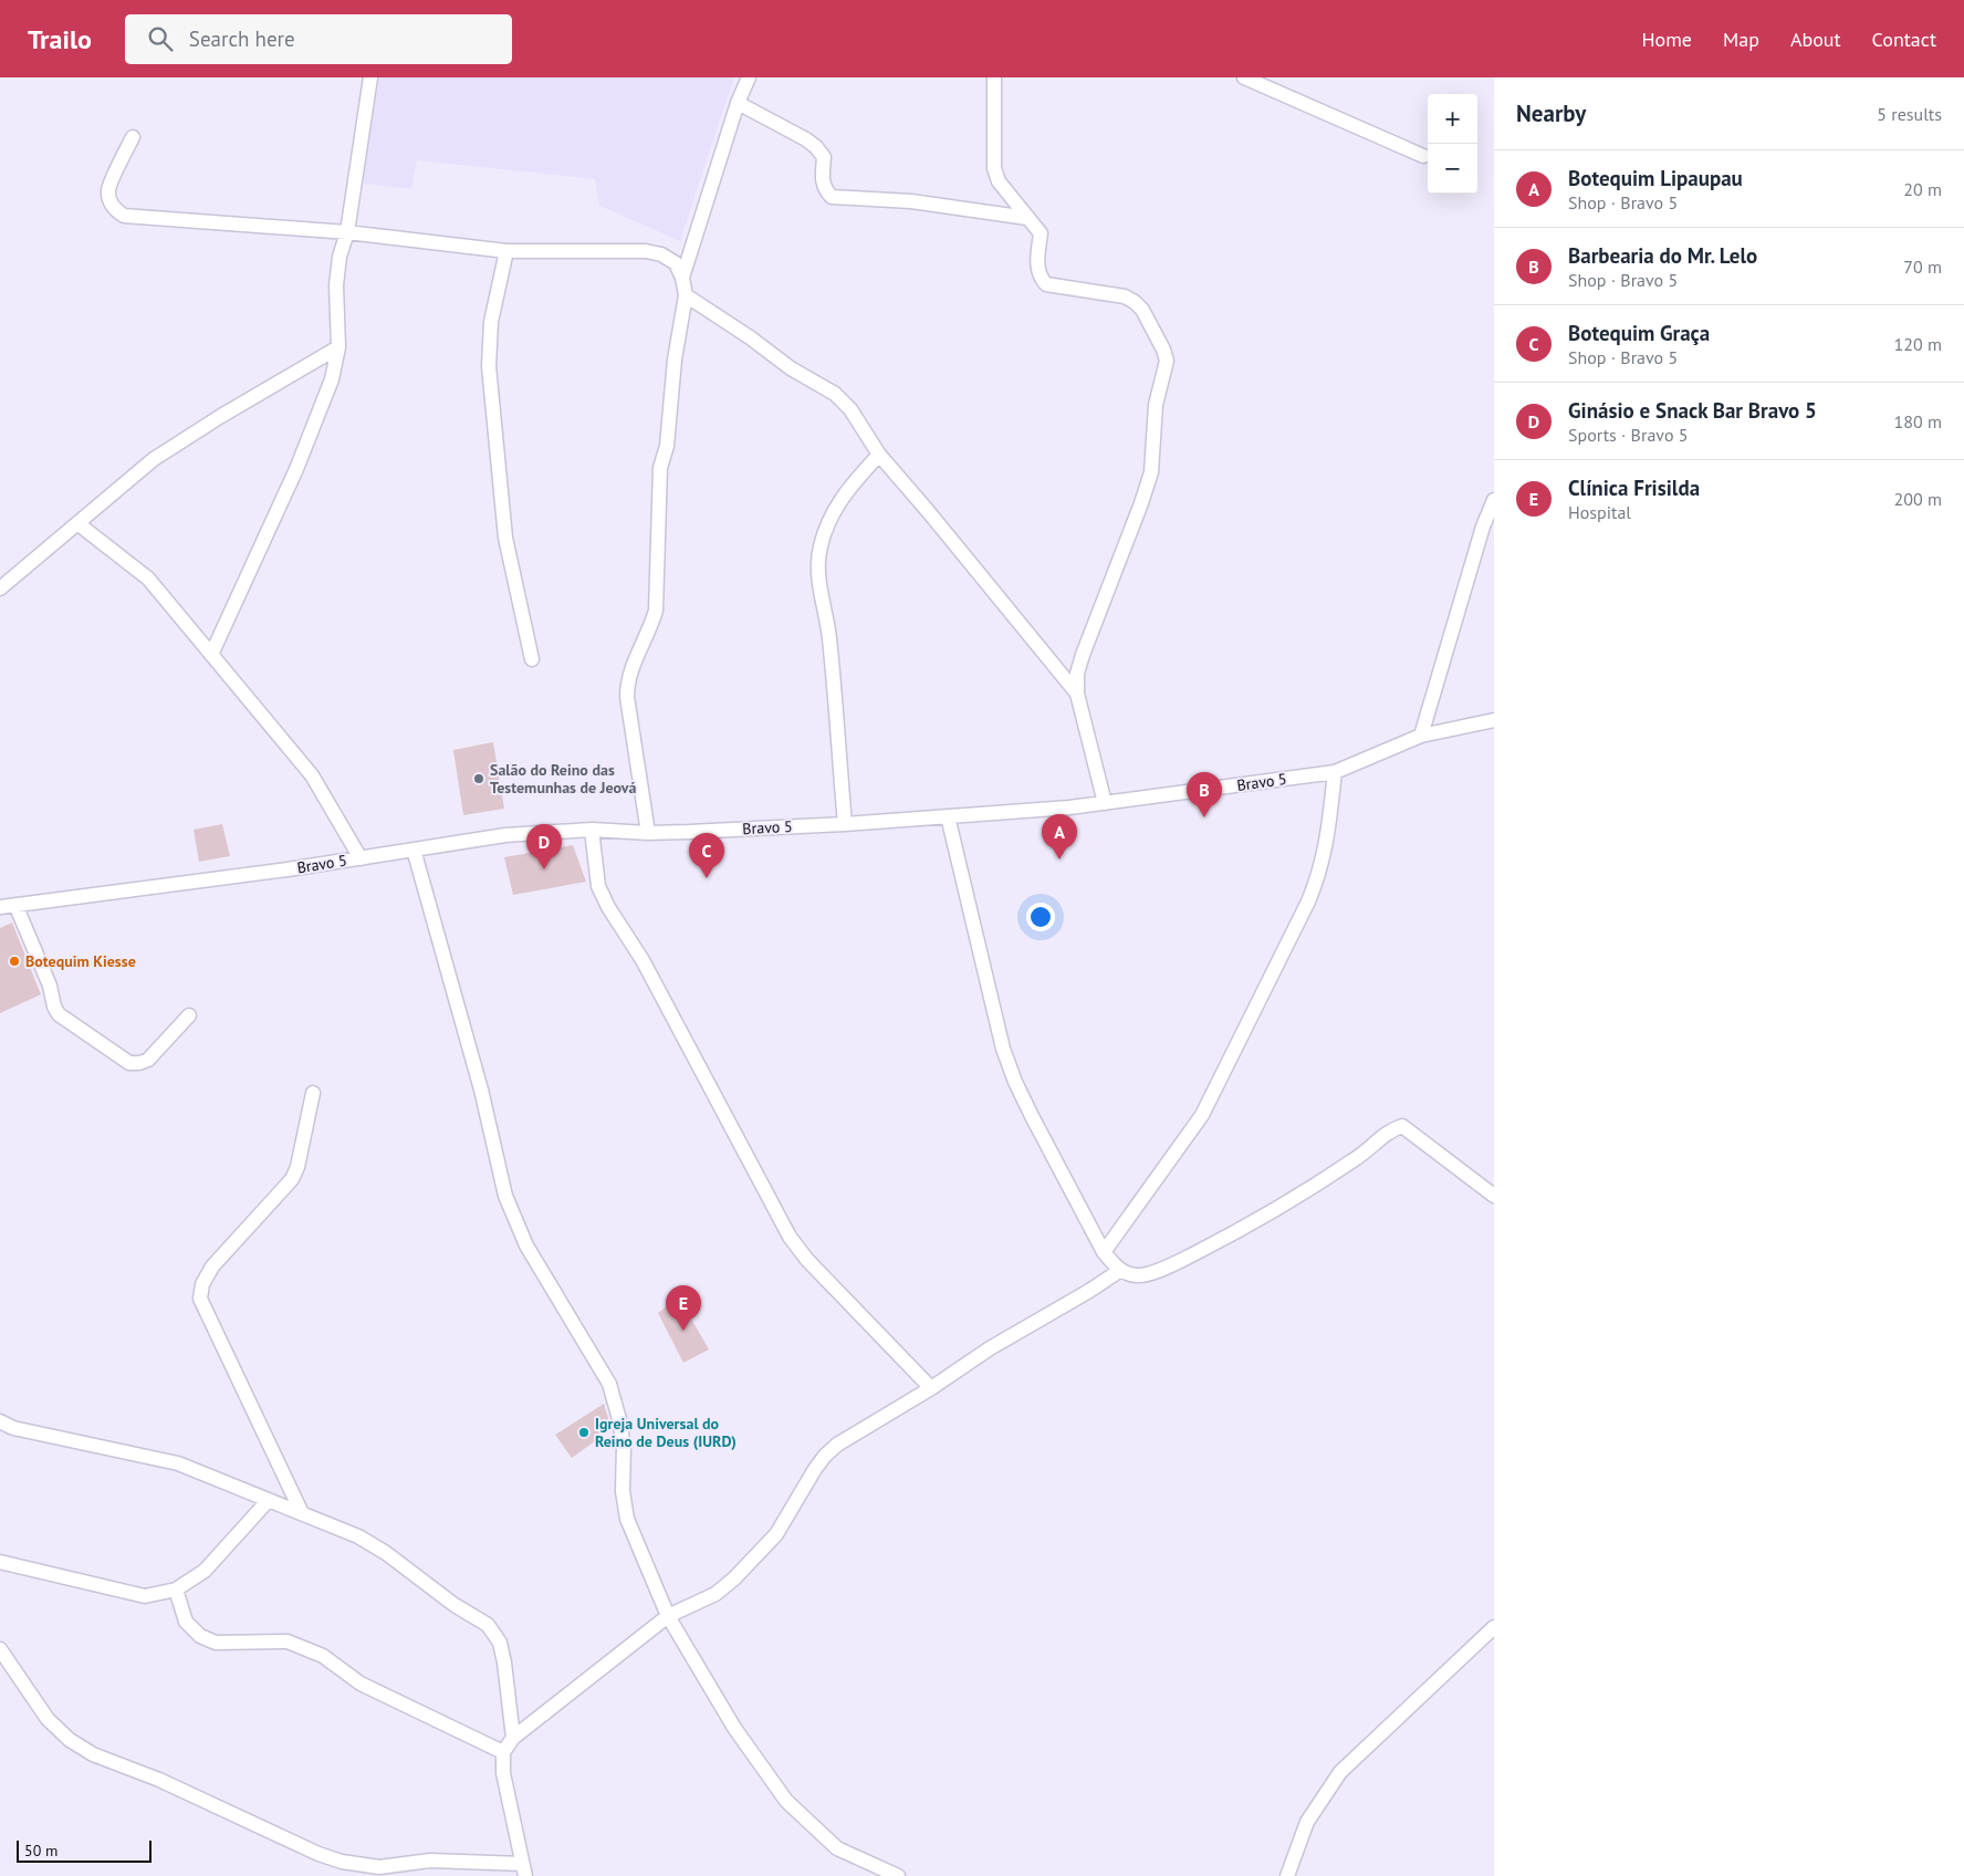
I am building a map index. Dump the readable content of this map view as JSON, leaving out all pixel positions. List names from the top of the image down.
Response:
{
  "streets": {
    "street": ["Bravo 5"]
  },
  "places": ["Salão do Reino das Testemunhas de Jeová", "Botequim Kiesse", "Igreja Universal do Reino de Deus (IURD)"],
  "scale_bar": "50 m",
  "page": {
    "header": "Trailo",
    "search": "Search here",
    "nav": [
      "Home",
      "Map",
      "About",
      "Contact"
    ],
    "heading": ["Nearby", "5 results"],
    "map_buttons": ["+", "−"],
    "list": [
      {
        "mark": "A",
        "name": "Botequim Lipaupau",
        "note": "Shop · Bravo 5",
        "value": "20 m"
      },
      {
        "mark": "B",
        "name": "Barbearia do Mr. Lelo",
        "note": "Shop · Bravo 5",
        "value": "70 m"
      },
      {
        "mark": "C",
        "name": "Botequim Graça",
        "note": "Shop · Bravo 5",
        "value": "120 m"
      },
      {
        "mark": "D",
        "name": "Ginásio e Snack Bar Bravo 5",
        "note": "Sports · Bravo 5",
        "value": "180 m"
      },
      {
        "mark": "E",
        "name": "Clínica Frisilda",
        "note": "Hospital",
        "value": "200 m"
      }
    ],
    "pins": [
      "B",
      "A",
      "D",
      "C",
      "E"
    ],
    "scale": "50 m"
  }
}
